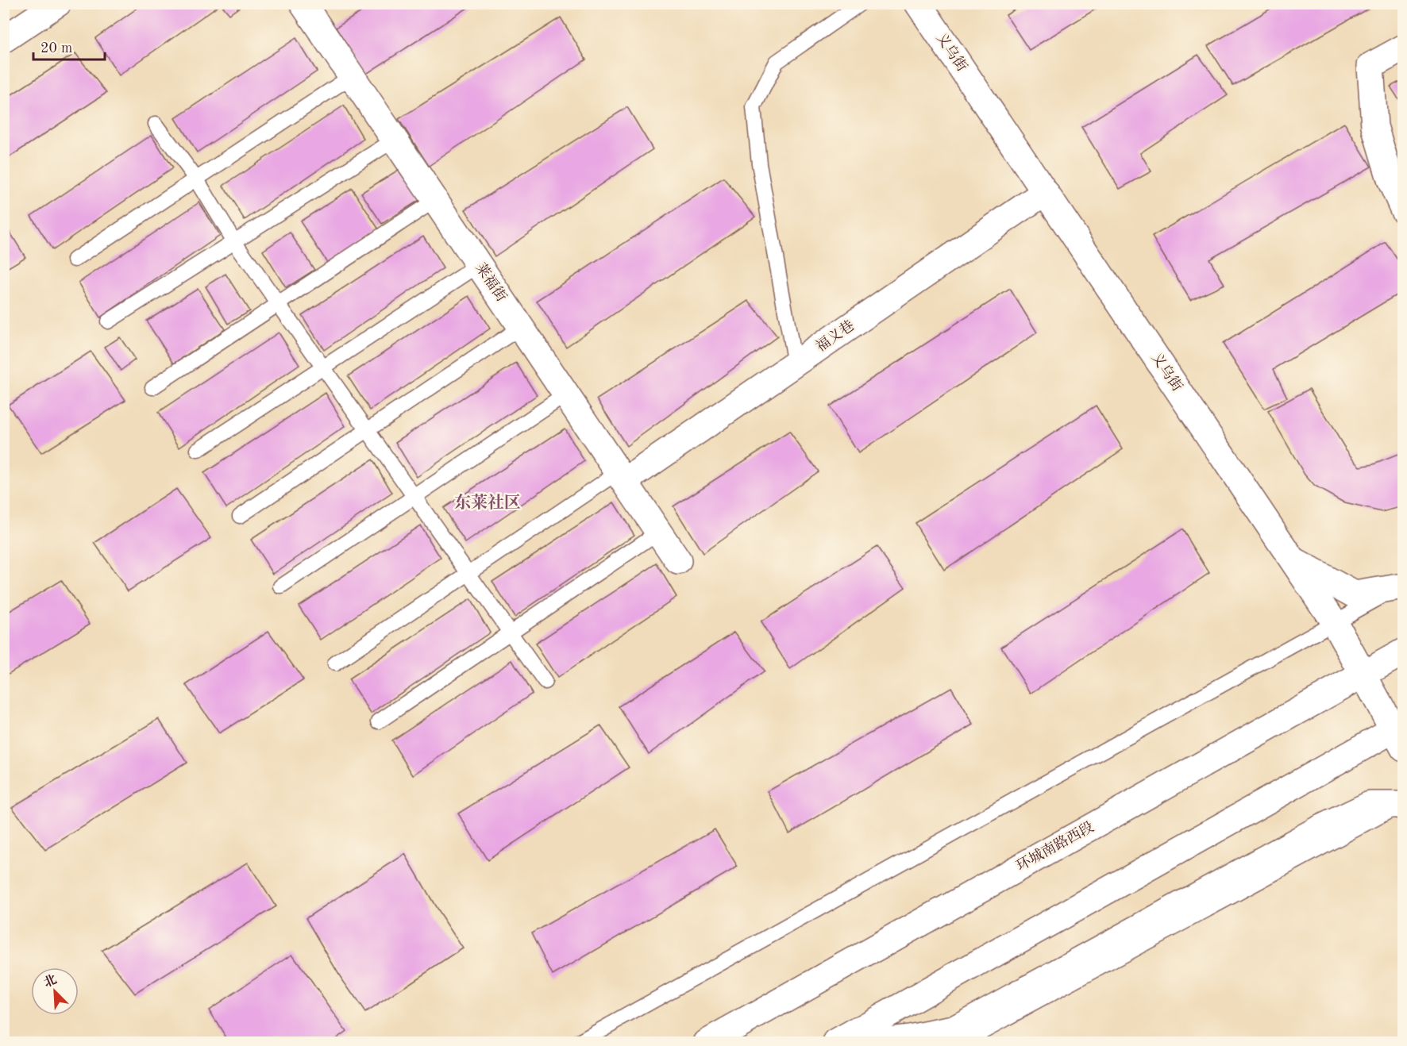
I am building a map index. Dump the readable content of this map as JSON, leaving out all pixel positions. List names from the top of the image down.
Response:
{
  "streets": {
    "street": [
      "义乌街",
      "莱福街",
      "福义巷",
      "环城南路西段"
    ]
  },
  "crossings": [
    ["义乌街", "福义巷"],
    ["义乌街", "环城南路西段"],
    ["莱福街", "福义巷"]
  ],
  "districts": ["东莱社区"],
  "scale_bar": "20 m",
  "north": "top left"
}
